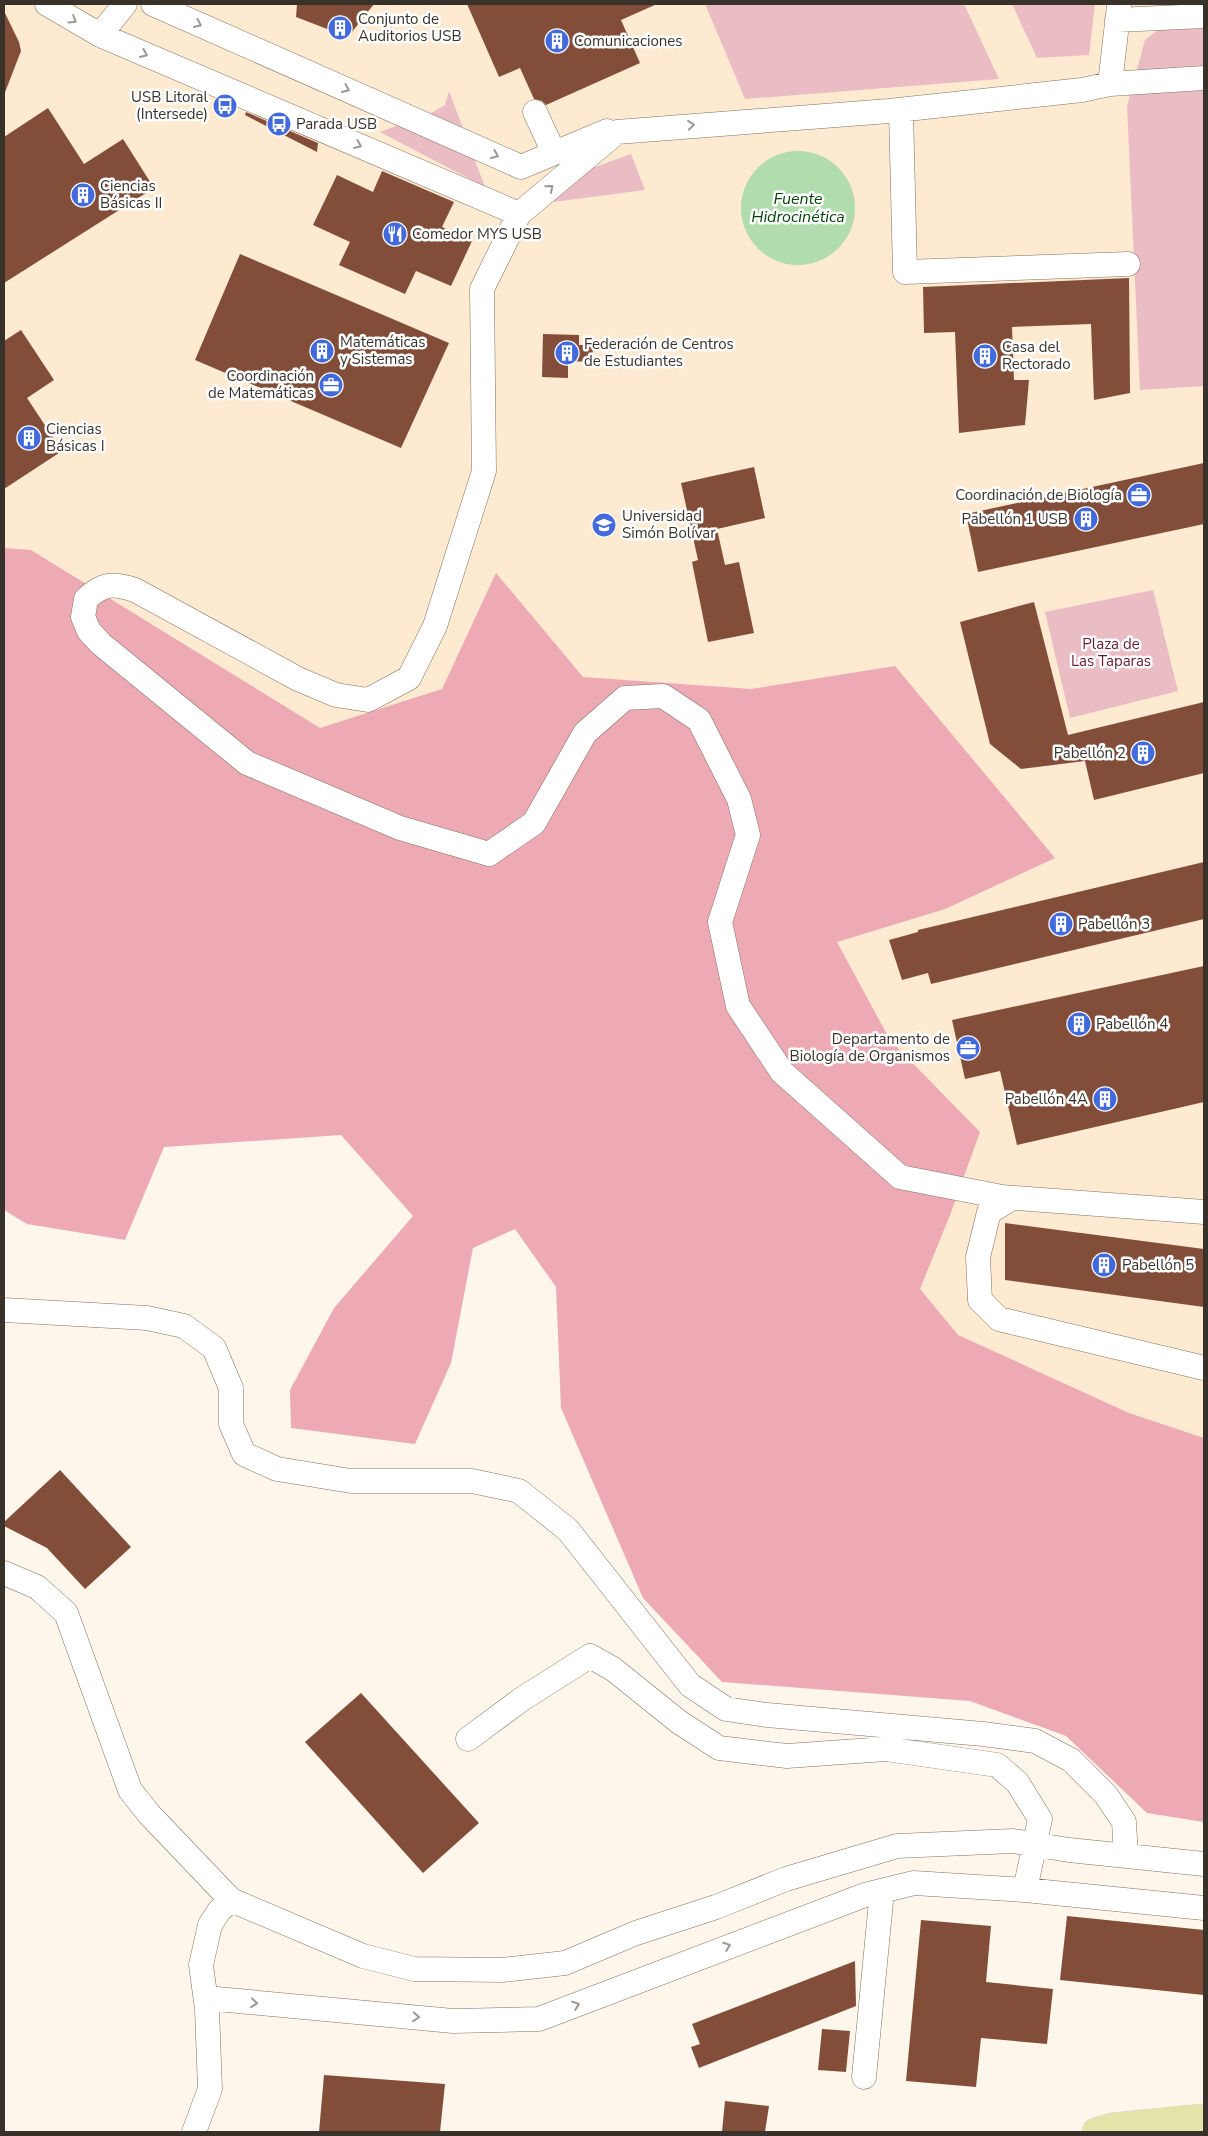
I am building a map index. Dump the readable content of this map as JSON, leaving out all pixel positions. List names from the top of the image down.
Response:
{
  "water": ["Fuente Hidrocinética"],
  "parks": ["Plaza de Las Taparas"],
  "places": {
    "building": [
      "Conjunto de Auditorios USB",
      "Comunicaciones",
      "Ciencias Básicas II",
      "Matemáticas y Sistemas",
      "Federación de Centros de Estudiantes",
      "Casa del Rectorado",
      "Ciencias Básicas I",
      "Pabellón 1 USB",
      "Pabellón 2",
      "Pabellón 3",
      "Pabellón 4",
      "Pabellón 4A",
      "Pabellón 5"
    ],
    "bus stop": ["USB Litoral (Intersede)", "Parada USB"],
    "restaurant": ["Comedor MYS USB"],
    "office": ["Coordinación de Matemáticas", "Coordinación de Biología", "Departamento de Biología de Organismos"],
    "school or university": ["Universidad Simón Bolívar"]
  }
}
